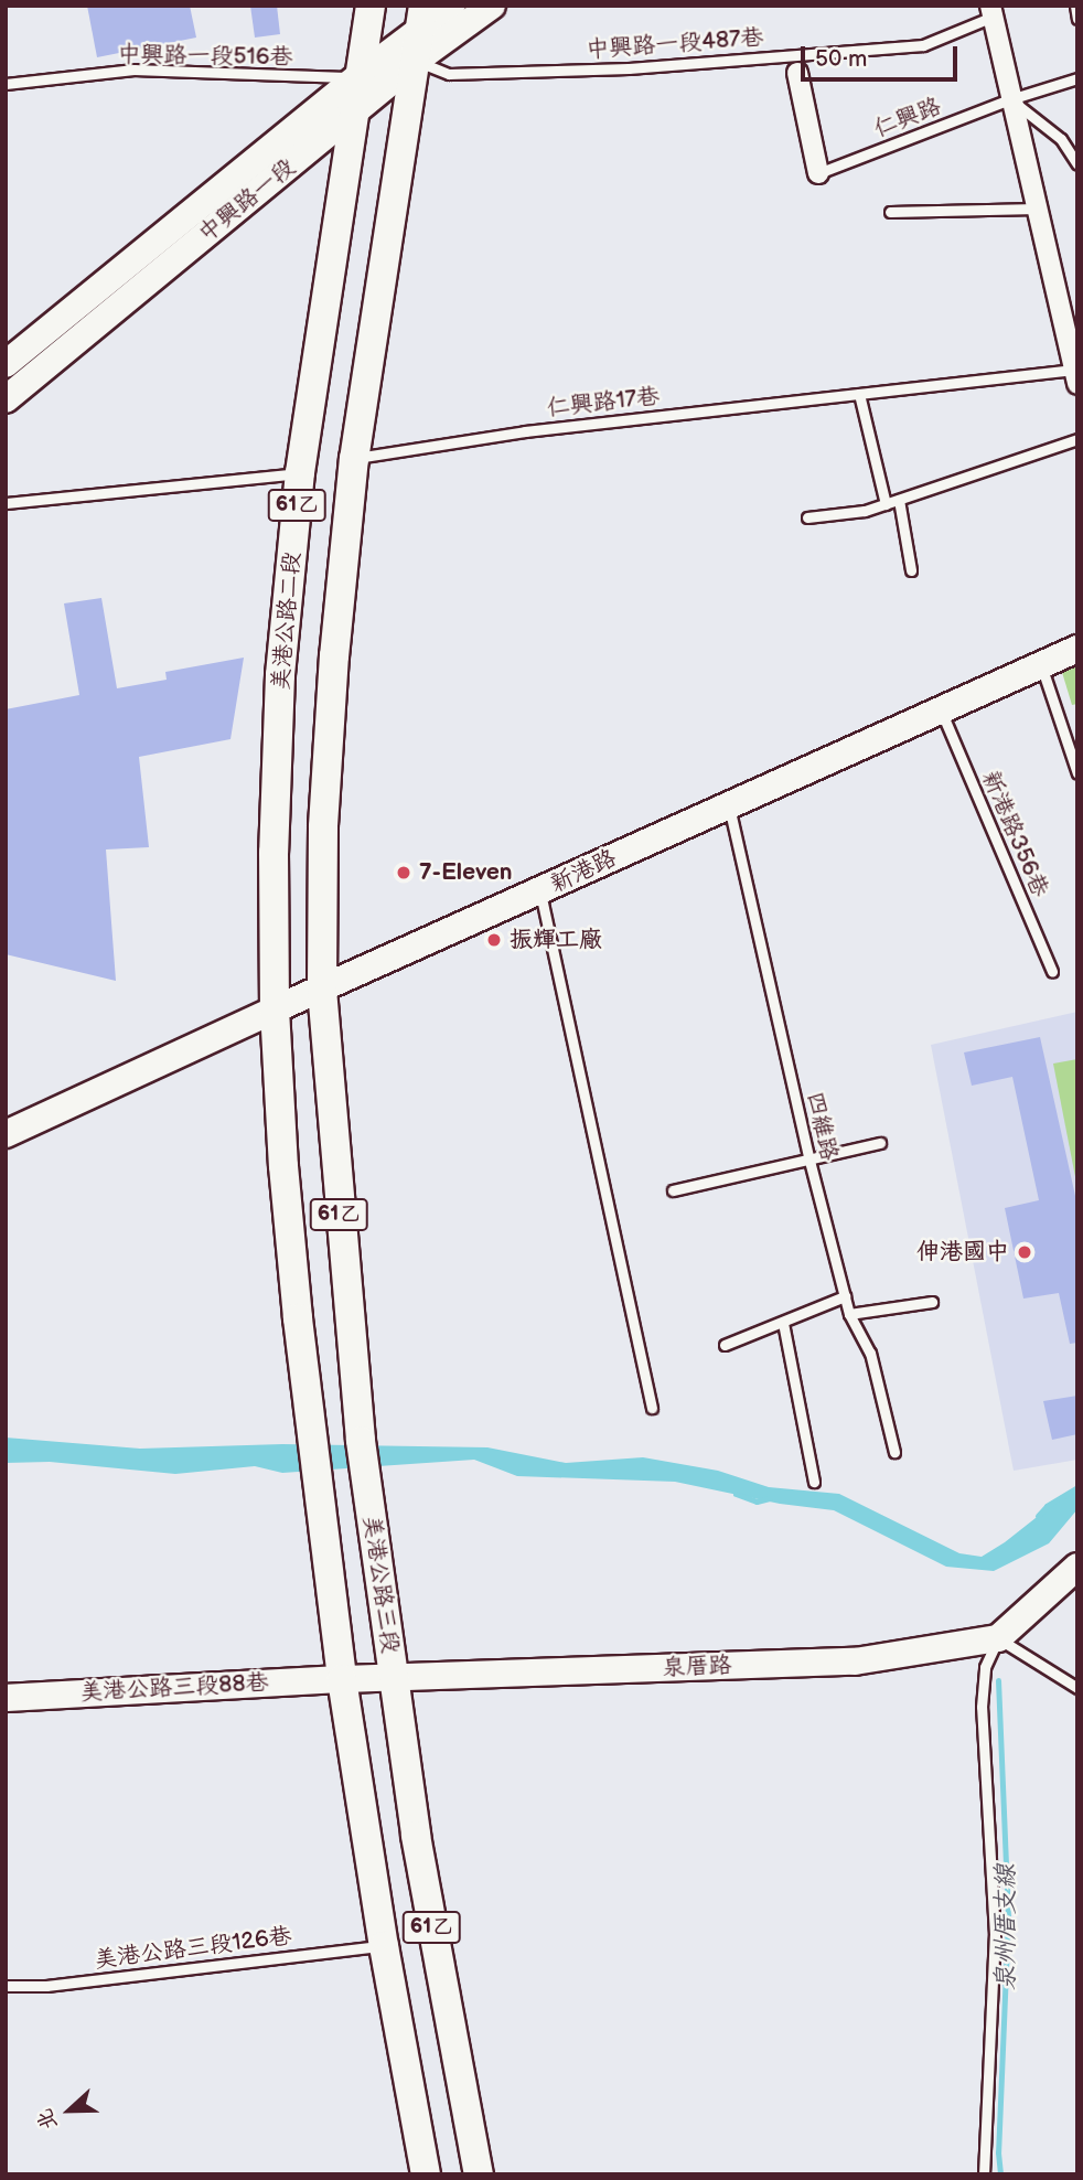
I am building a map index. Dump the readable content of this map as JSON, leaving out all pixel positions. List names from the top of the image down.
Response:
{
  "streets": {
    "main road": ["61乙", "美港公路二段", "美港公路三段"],
    "street": [
      "中興路一段",
      "新港路",
      "泉厝路",
      "美港公路三段88巷"
    ],
    "lane": [
      "中興路一段487巷",
      "中興路一段516巷",
      "仁興路",
      "仁興路17巷",
      "新港路356巷",
      "四維路",
      "美港公路三段126巷"
    ]
  },
  "crossings": [
    ["中興路一段487巷", "中興路一段"],
    ["中興路一段487巷", "61乙"],
    ["中興路一段516巷", "中興路一段"],
    ["中興路一段516巷", "美港公路二段"],
    ["中興路一段", "61乙"],
    ["中興路一段", "美港公路二段"],
    ["仁興路17巷", "61乙"],
    ["61乙", "美港公路二段"],
    ["61乙", "新港路"],
    ["61乙", "美港公路三段"],
    ["61乙", "泉厝路"],
    ["61乙", "美港公路三段88巷"],
    ["61乙", "美港公路三段126巷"],
    ["美港公路二段", "新港路"],
    ["新港路356巷", "新港路"],
    ["新港路", "四維路"],
    ["新港路", "美港公路三段"],
    ["美港公路三段", "泉厝路"],
    ["泉厝路", "美港公路三段88巷"]
  ],
  "water": ["泉州厝支線"],
  "places": ["7-Eleven", "振輝工廠", "伸港國中"],
  "scale_bar": "50 m",
  "north": "left"
}
